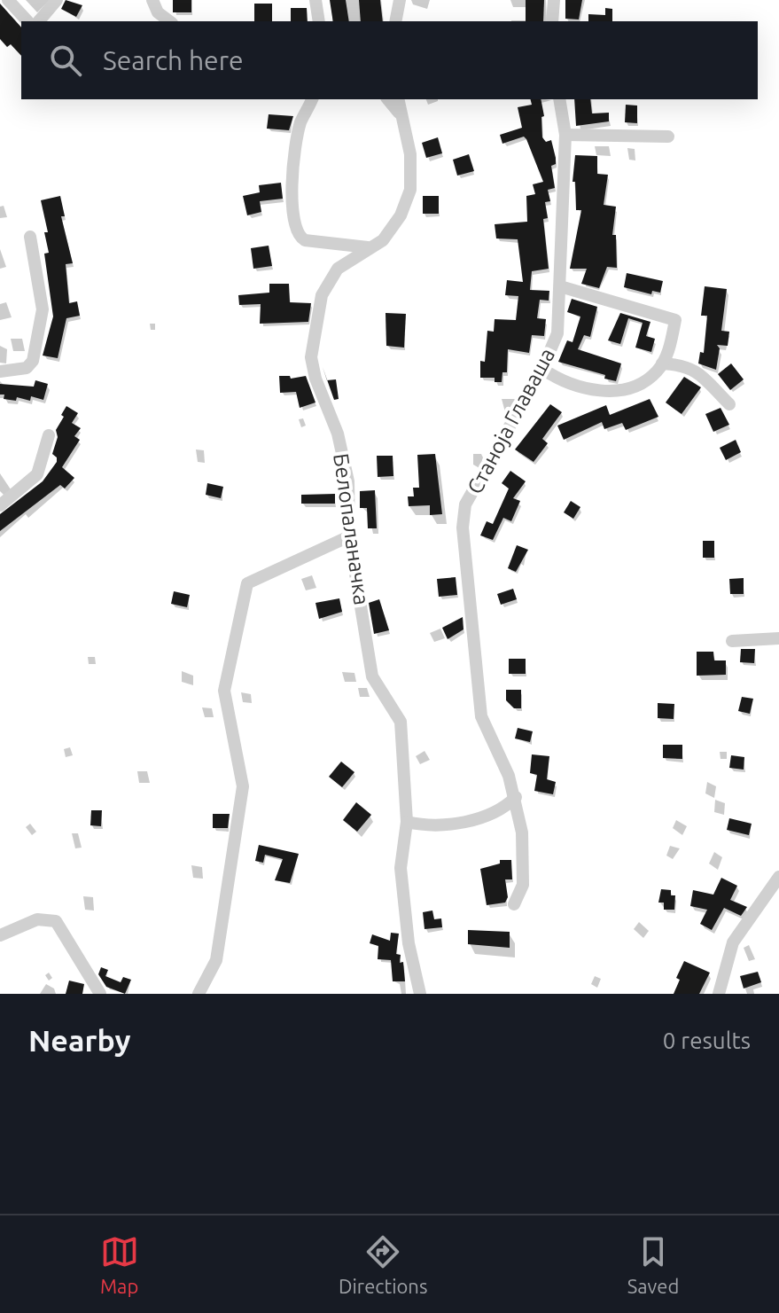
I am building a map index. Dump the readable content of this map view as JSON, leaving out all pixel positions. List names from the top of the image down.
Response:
{
  "streets": {
    "street": ["Станоја Главаша", "Белопаланачка"]
  },
  "page": {
    "search": "Search here",
    "heading": ["Nearby", "0 results"],
    "nav": ["Map", "Directions", "Saved"]
  }
}
